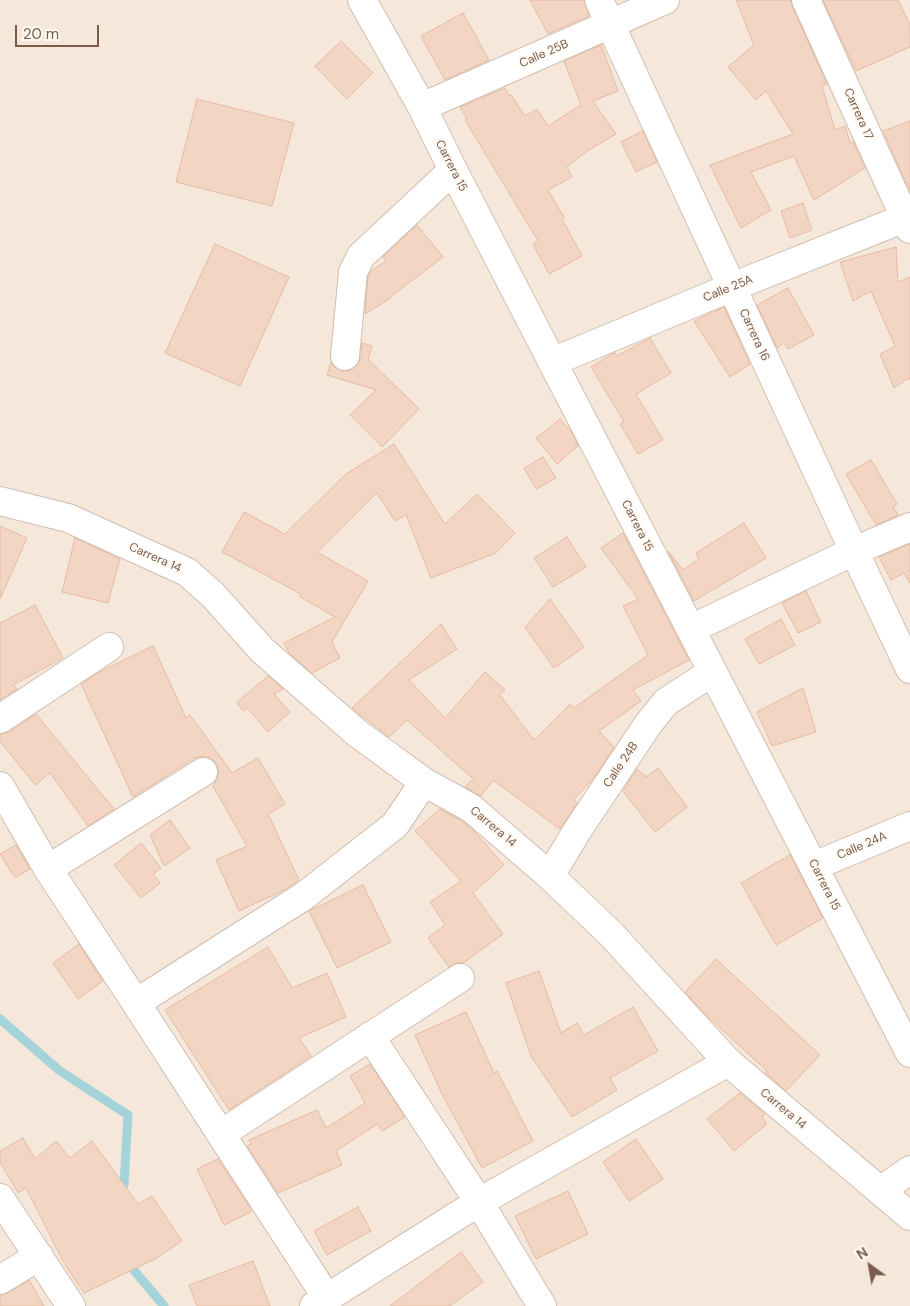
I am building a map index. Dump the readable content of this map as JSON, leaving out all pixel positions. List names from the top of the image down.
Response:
{
  "streets": {
    "street": [
      "Calle 25B",
      "Carrera 17",
      "Carrera 15",
      "Calle 25A",
      "Carrera 16",
      "Carrera 14",
      "Calle 24B",
      "Calle 24A"
    ]
  },
  "crossings": [
    ["Calle 25B", "Carrera 15"],
    ["Calle 25B", "Carrera 16"],
    ["Carrera 17", "Calle 25A"],
    ["Carrera 15", "Calle 25A"],
    ["Carrera 15", "Calle 24B"],
    ["Carrera 15", "Calle 24A"],
    ["Calle 25A", "Carrera 16"],
    ["Carrera 14", "Calle 24B"]
  ],
  "scale_bar": "20 m",
  "north": "top left"
}
